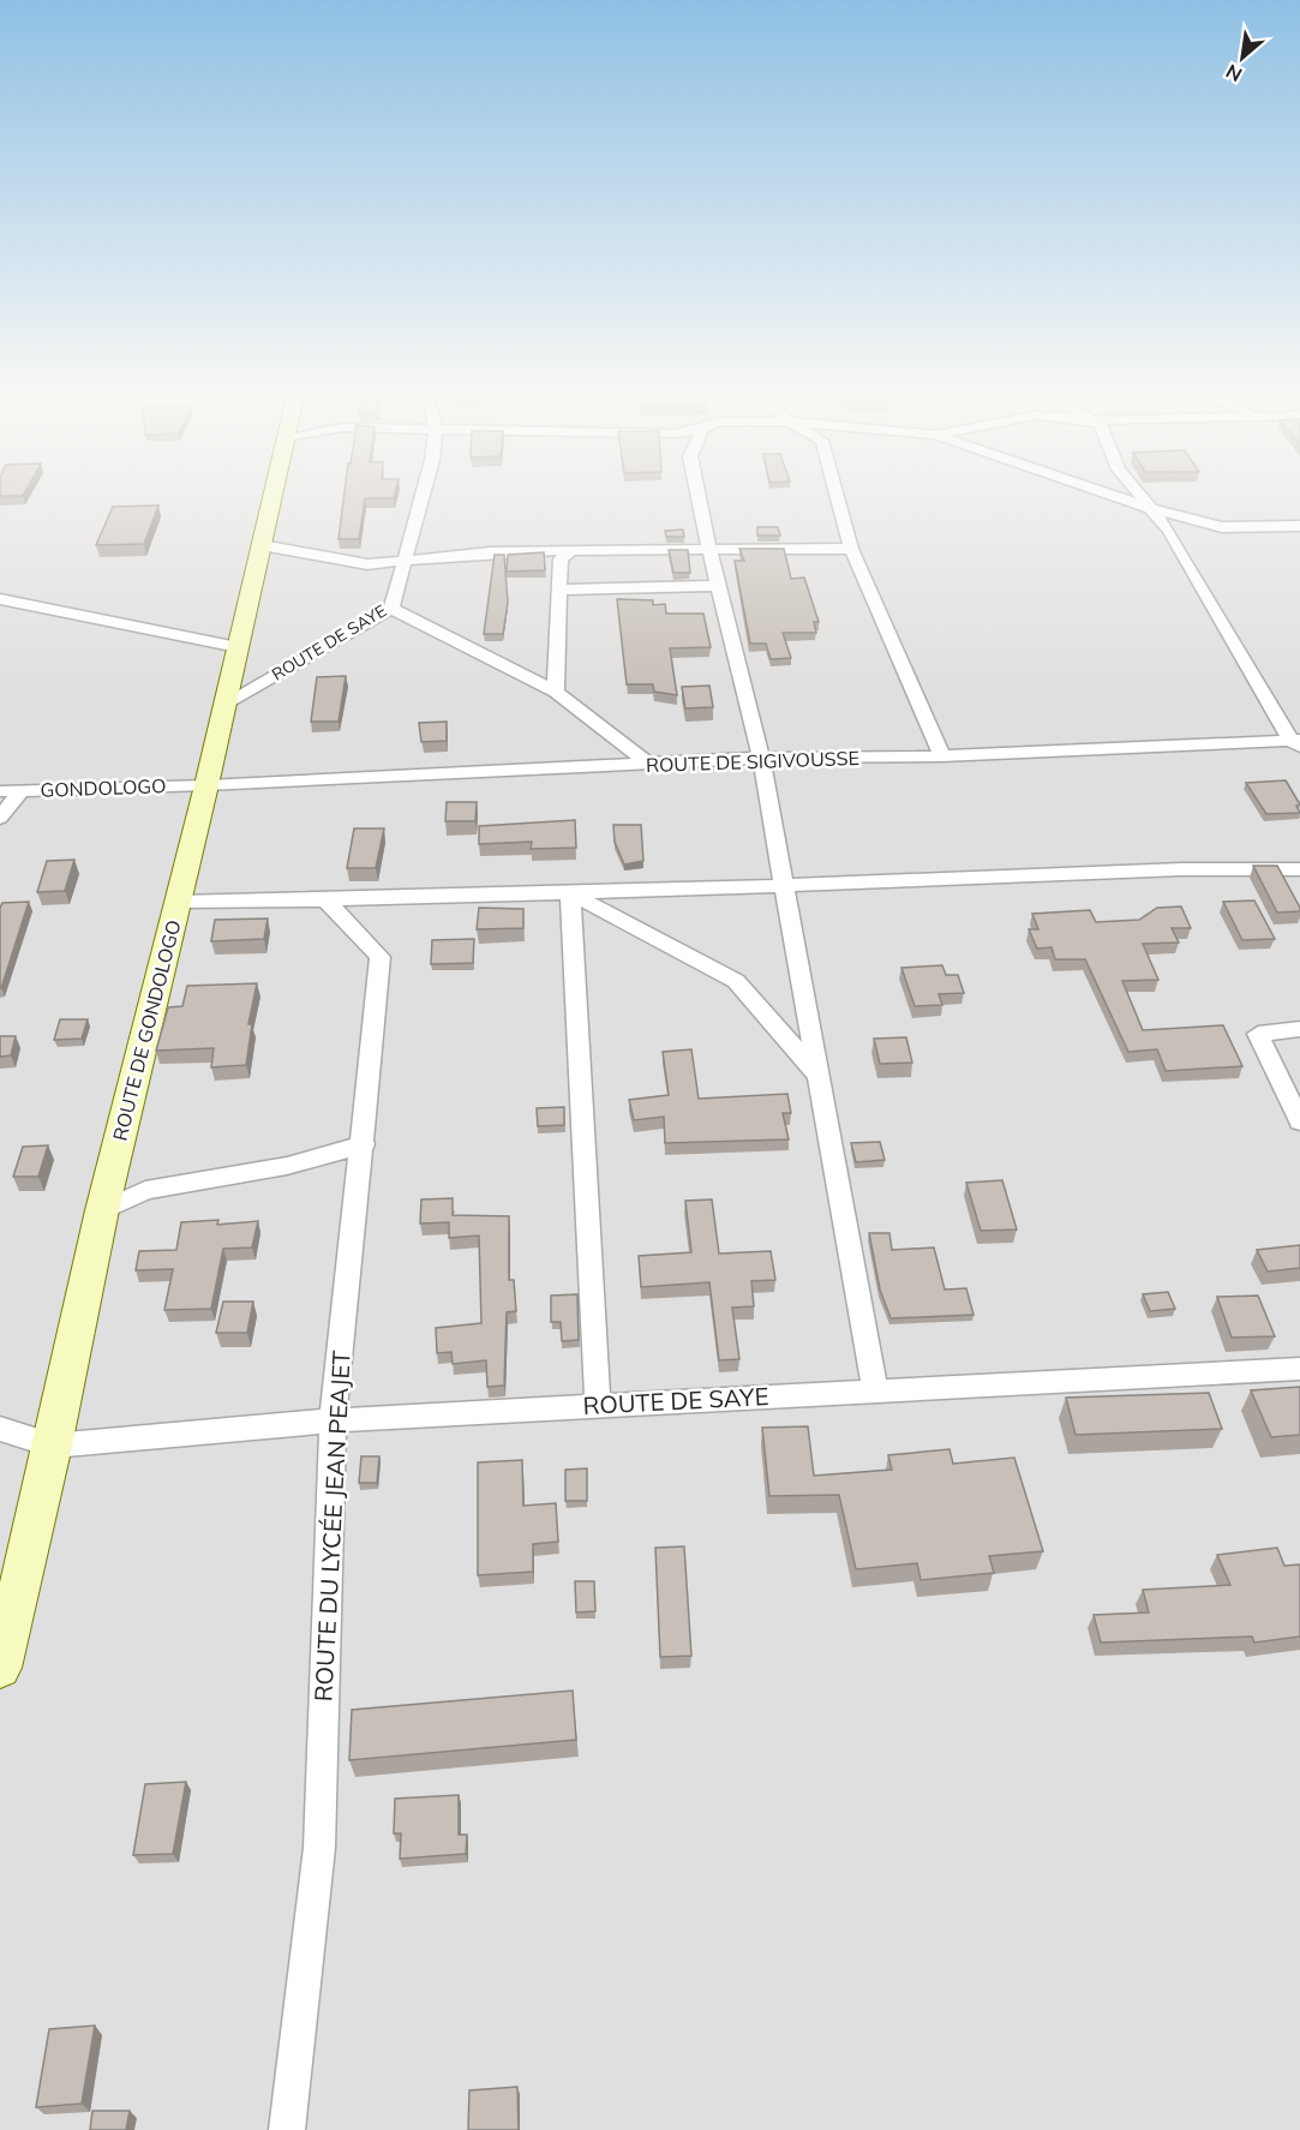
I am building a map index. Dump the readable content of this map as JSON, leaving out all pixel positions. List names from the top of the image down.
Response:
{
  "streets": {
    "street": [
      "ROUTE DE SAYE",
      "ROUTE DE SIGIVOUSSE",
      "GONDOLOGO",
      "ROUTE DE GONDOLOGO",
      "ROUTE DU LYCÉE JEAN PEAJET"
    ]
  },
  "crossings": [
    ["ROUTE DE SAYE", "ROUTE DE GONDOLOGO"],
    ["ROUTE DE SAYE", "ROUTE DU LYCÉE JEAN PEAJET"],
    ["ROUTE DE SIGIVOUSSE", "GONDOLOGO"],
    ["ROUTE DE SIGIVOUSSE", "ROUTE DE GONDOLOGO"],
    ["GONDOLOGO", "ROUTE DE GONDOLOGO"]
  ],
  "north": "bottom left"
}
